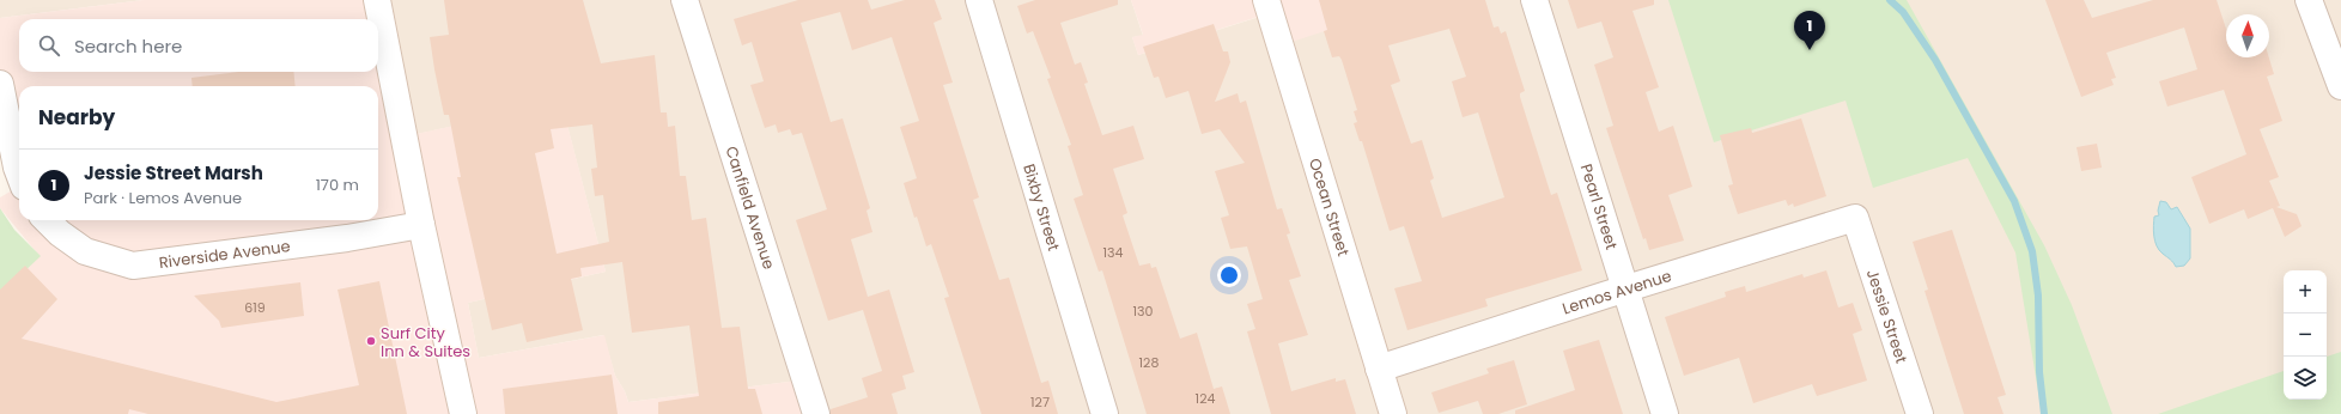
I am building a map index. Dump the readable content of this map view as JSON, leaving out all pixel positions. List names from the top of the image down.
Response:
{
  "streets": {
    "street": [
      "Canfield Avenue",
      "Bixby Street",
      "Ocean Street",
      "Pearl Street",
      "Riverside Avenue",
      "Lemos Avenue",
      "Jessie Street"
    ]
  },
  "crossings": [
    ["Ocean Street", "Lemos Avenue"],
    ["Pearl Street", "Lemos Avenue"],
    ["Lemos Avenue", "Jessie Street"]
  ],
  "places": ["Surf City Inn & Suites"],
  "house_numbers": [
    "134",
    "619",
    "130",
    "128",
    "124",
    "127"
  ],
  "north": "top",
  "page": {
    "pins": "1",
    "search": "Search here",
    "heading": "Nearby",
    "list": [
      {
        "mark": "1",
        "name": "Jessie Street Marsh",
        "note": "Park · Lemos Avenue",
        "value": "170 m"
      }
    ],
    "map_buttons": ["+", "−"]
  }
}
